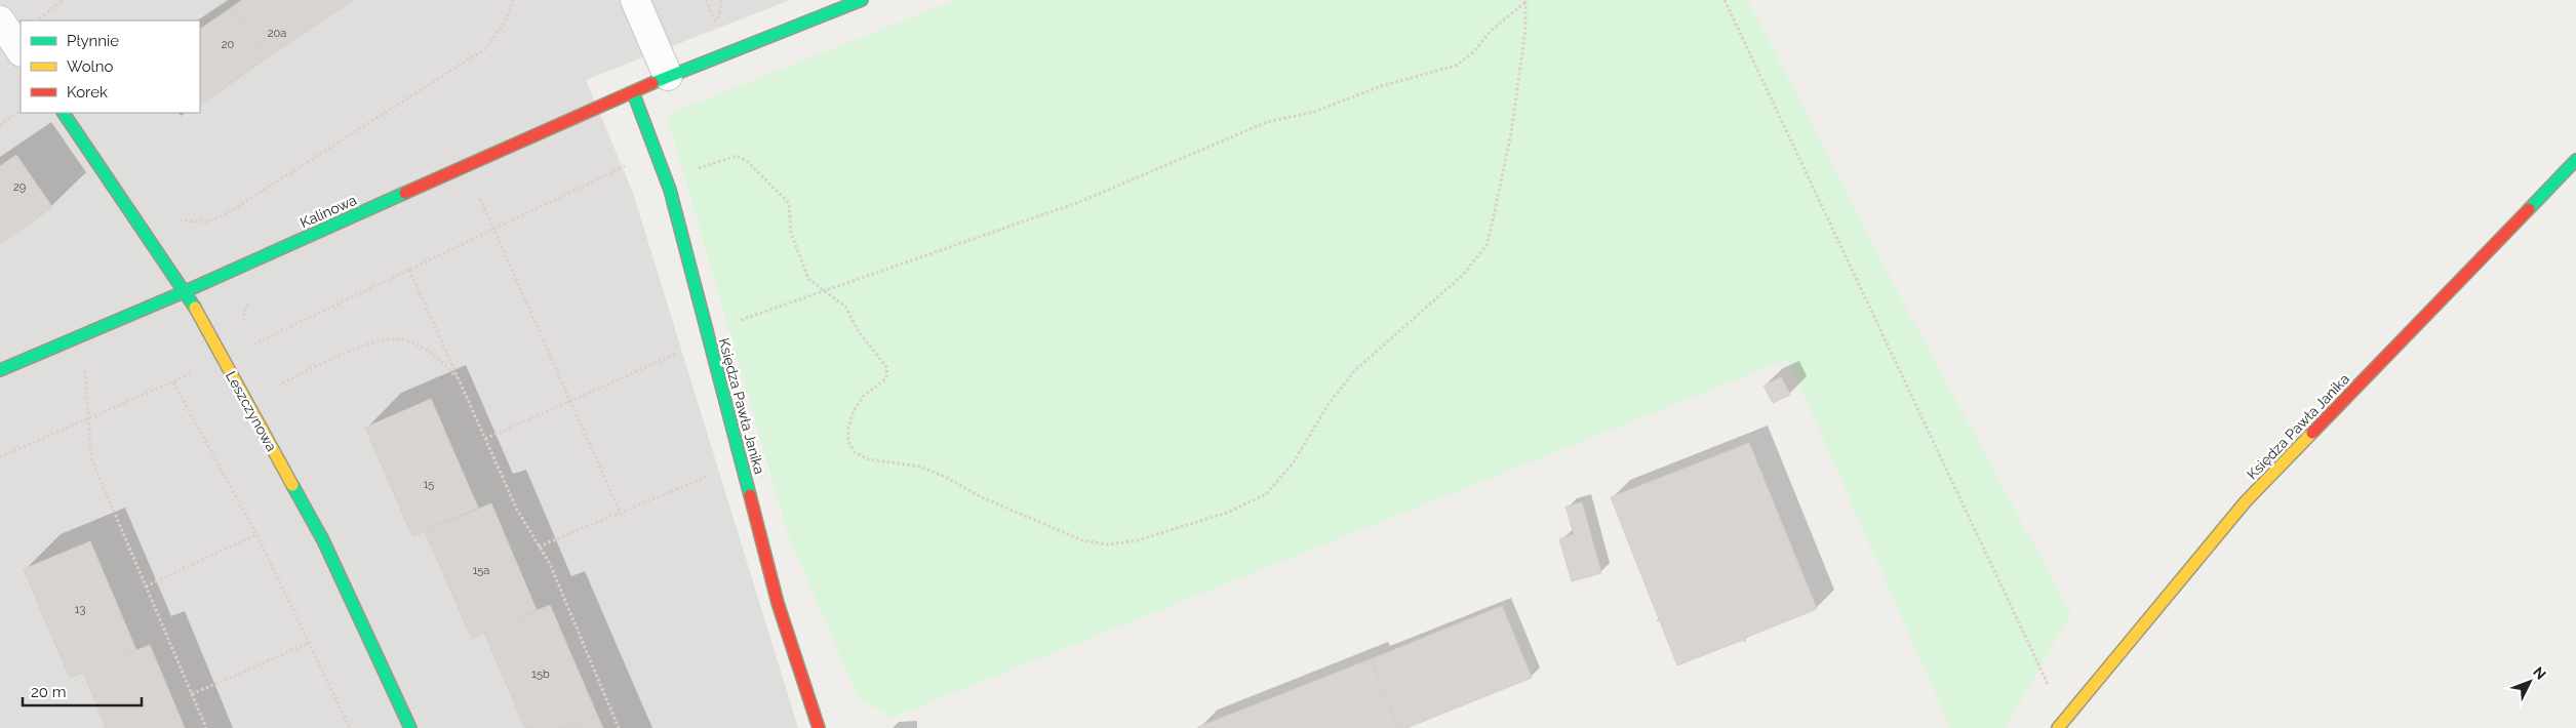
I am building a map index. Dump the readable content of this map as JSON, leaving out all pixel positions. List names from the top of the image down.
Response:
{
  "streets": {
    "street": ["Kalinowa", "Księdza Pawła Janika", "Leszczynowa"]
  },
  "crossings": [
    ["Kalinowa", "Księdza Pawła Janika"],
    ["Kalinowa", "Leszczynowa"]
  ],
  "house_numbers": [
    "20a",
    "20",
    "29",
    "15",
    "15a",
    "13",
    "15b"
  ],
  "legend": ["Płynnie", "Wolno", "Korek"],
  "scale_bar": "20 m",
  "north": "top right"
}
